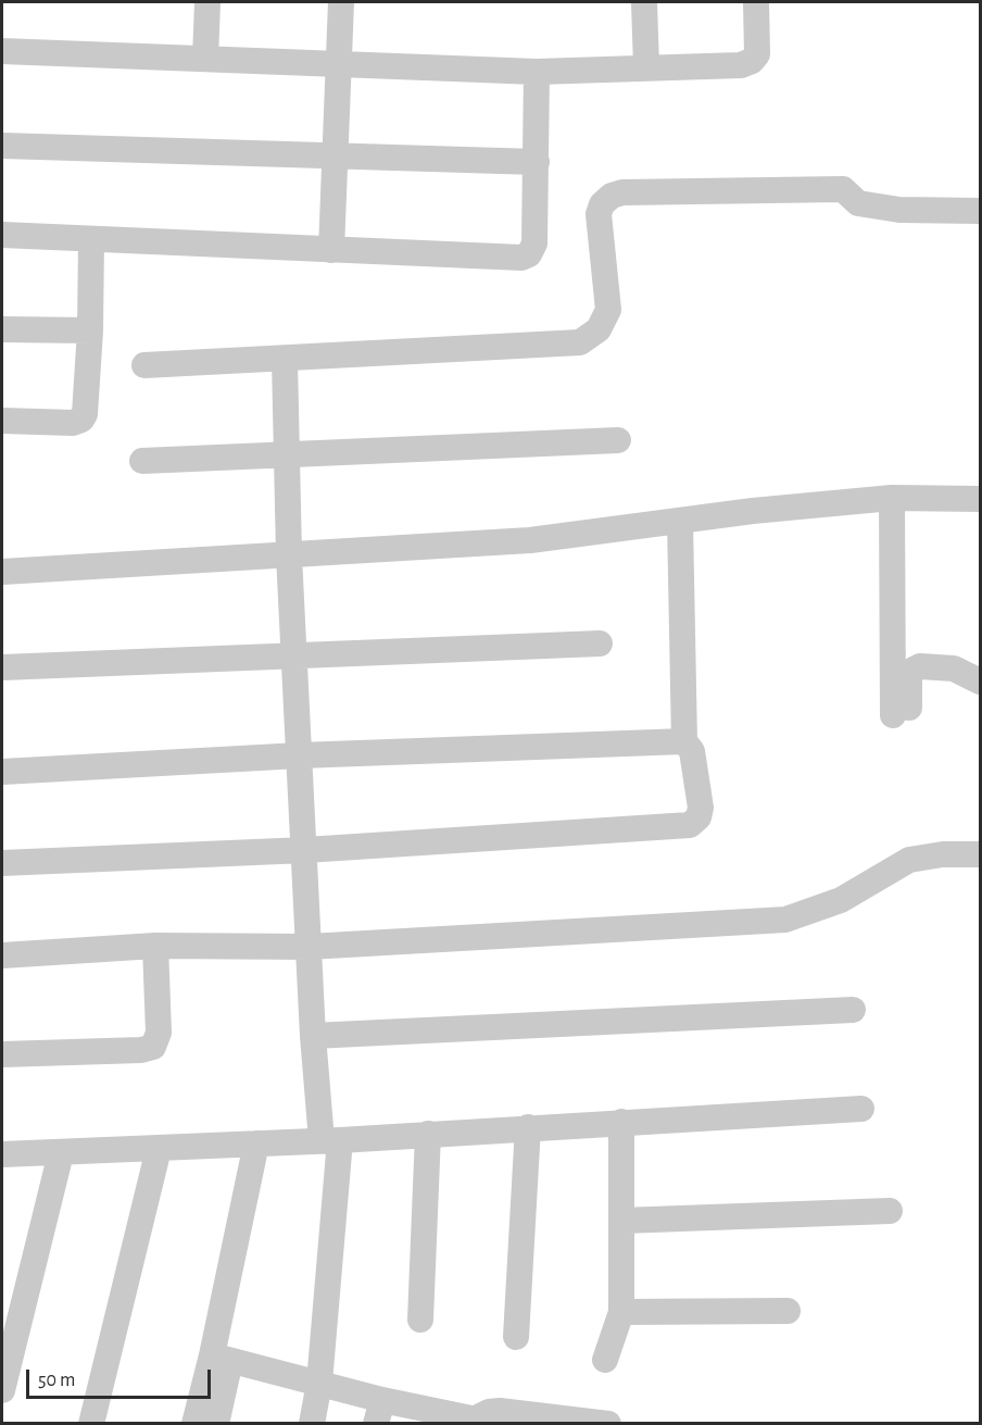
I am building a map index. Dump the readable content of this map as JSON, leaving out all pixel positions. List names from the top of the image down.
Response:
{
  "scale_bar": "50 m"
}
